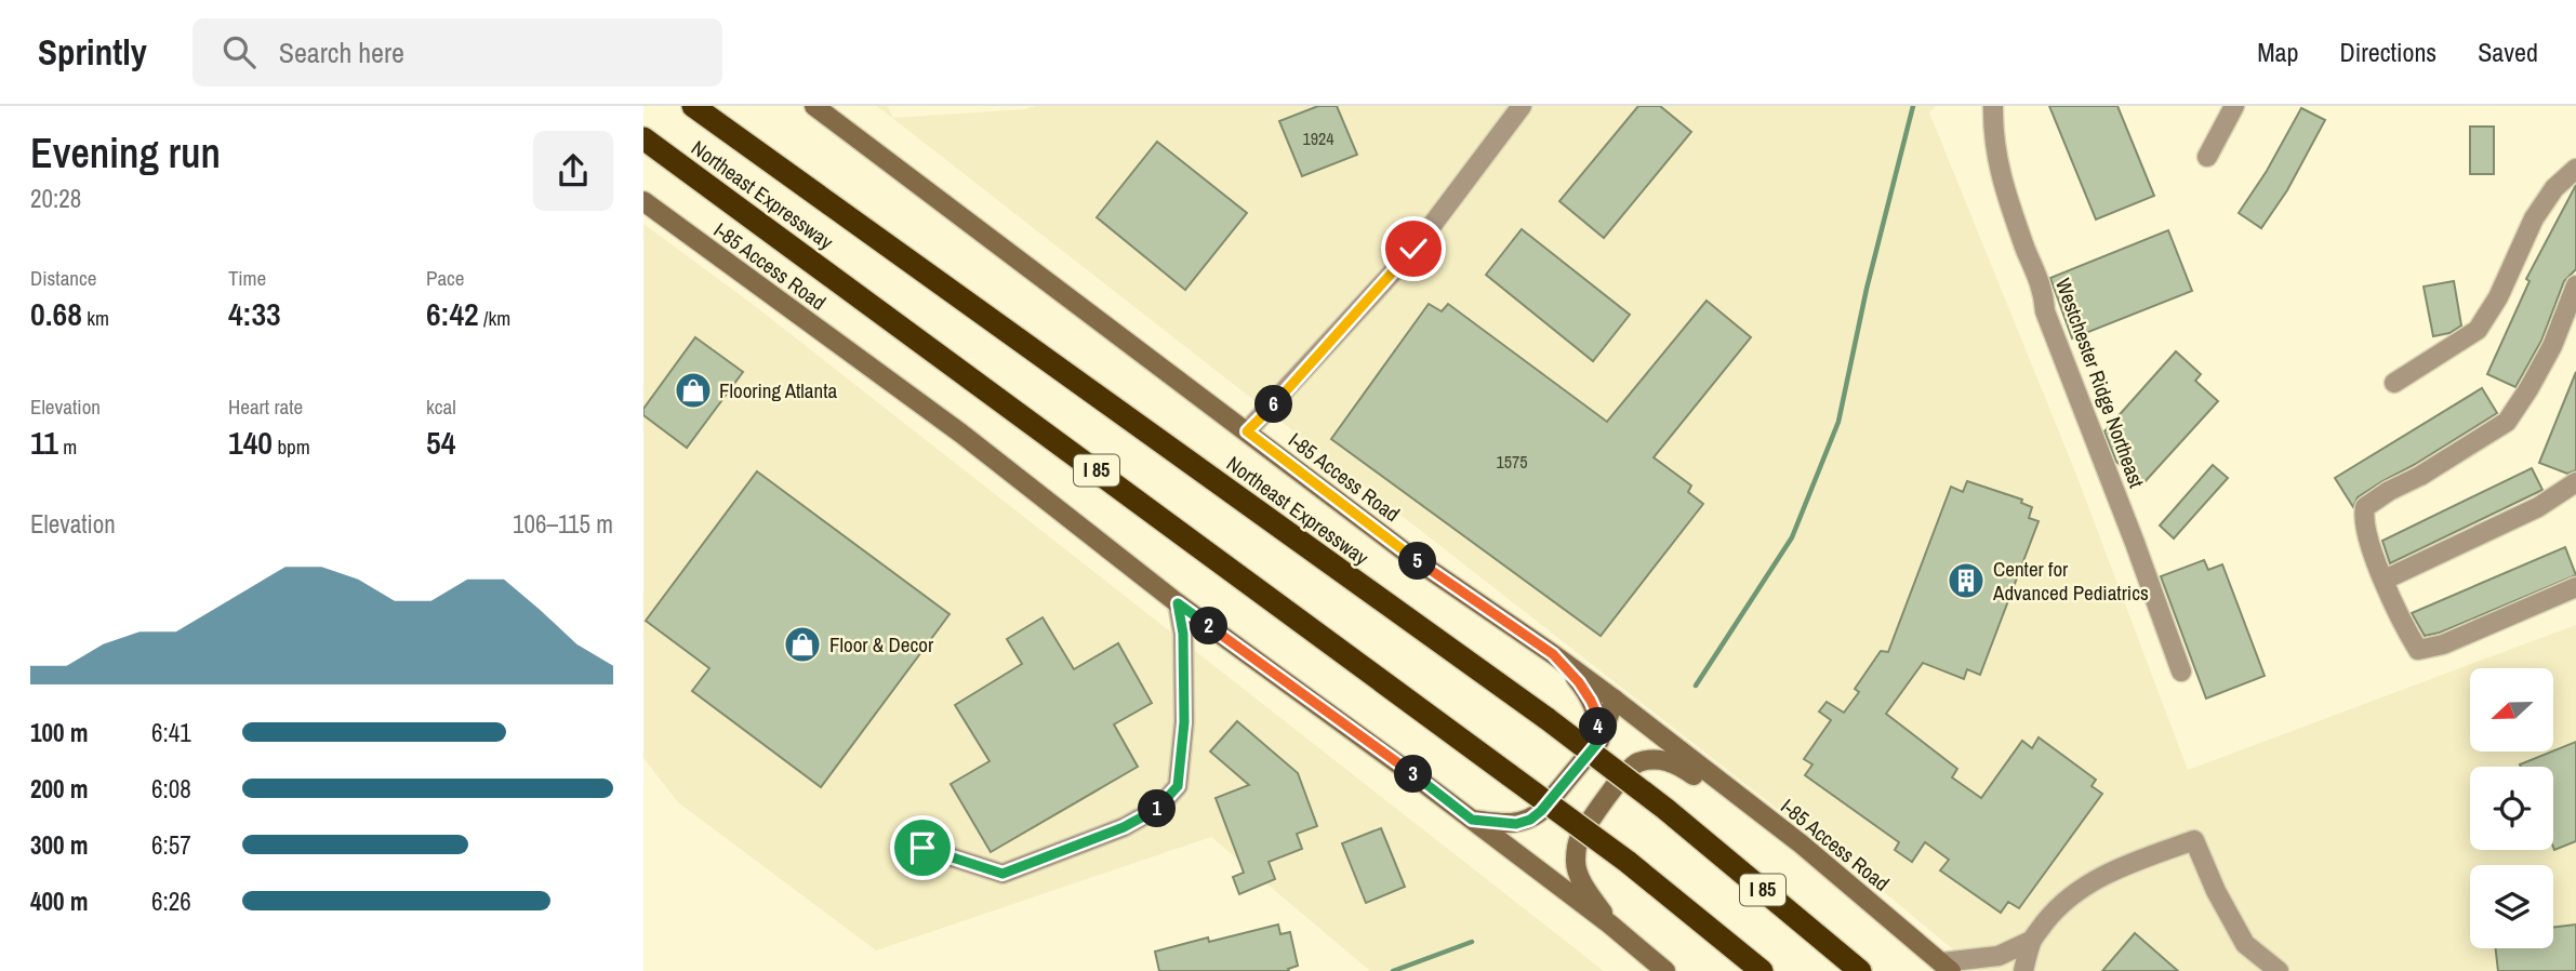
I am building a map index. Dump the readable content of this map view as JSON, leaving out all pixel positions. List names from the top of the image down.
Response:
{
  "streets": {
    "highway": ["Northeast Expressway", "I 85"],
    "main road": ["I-85 Access Road"],
    "street": ["Westchester Ridge Northeast"]
  },
  "places": {
    "shop": ["Flooring Atlanta", "Floor & Decor"],
    "building": ["Center for Advanced Pediatrics"]
  },
  "house_numbers": ["1924", "1575"],
  "north": "left",
  "page": {
    "header": "Sprintly",
    "search": "Search here",
    "nav": ["Map", "Directions", "Saved"],
    "heading": ["Evening run", "20:28"],
    "stats": [
      ["Distance", "0.68 km"],
      ["Time", "4:33"],
      ["Pace", "6:42 /km"],
      ["Elevation", "11 m"],
      ["Heart rate", "140 bpm"],
      ["kcal", "54"]
    ],
    "pins": [
      "6",
      "5",
      "2",
      "4",
      "3",
      "1"
    ],
    "chart": ["Elevation", "106–115 m"],
    "list": [
      {
        "name": "100 m",
        "note": "6:41"
      },
      {
        "name": "200 m",
        "note": "6:08"
      },
      {
        "name": "300 m",
        "note": "6:57"
      },
      {
        "name": "400 m",
        "note": "6:26"
      }
    ]
  }
}
